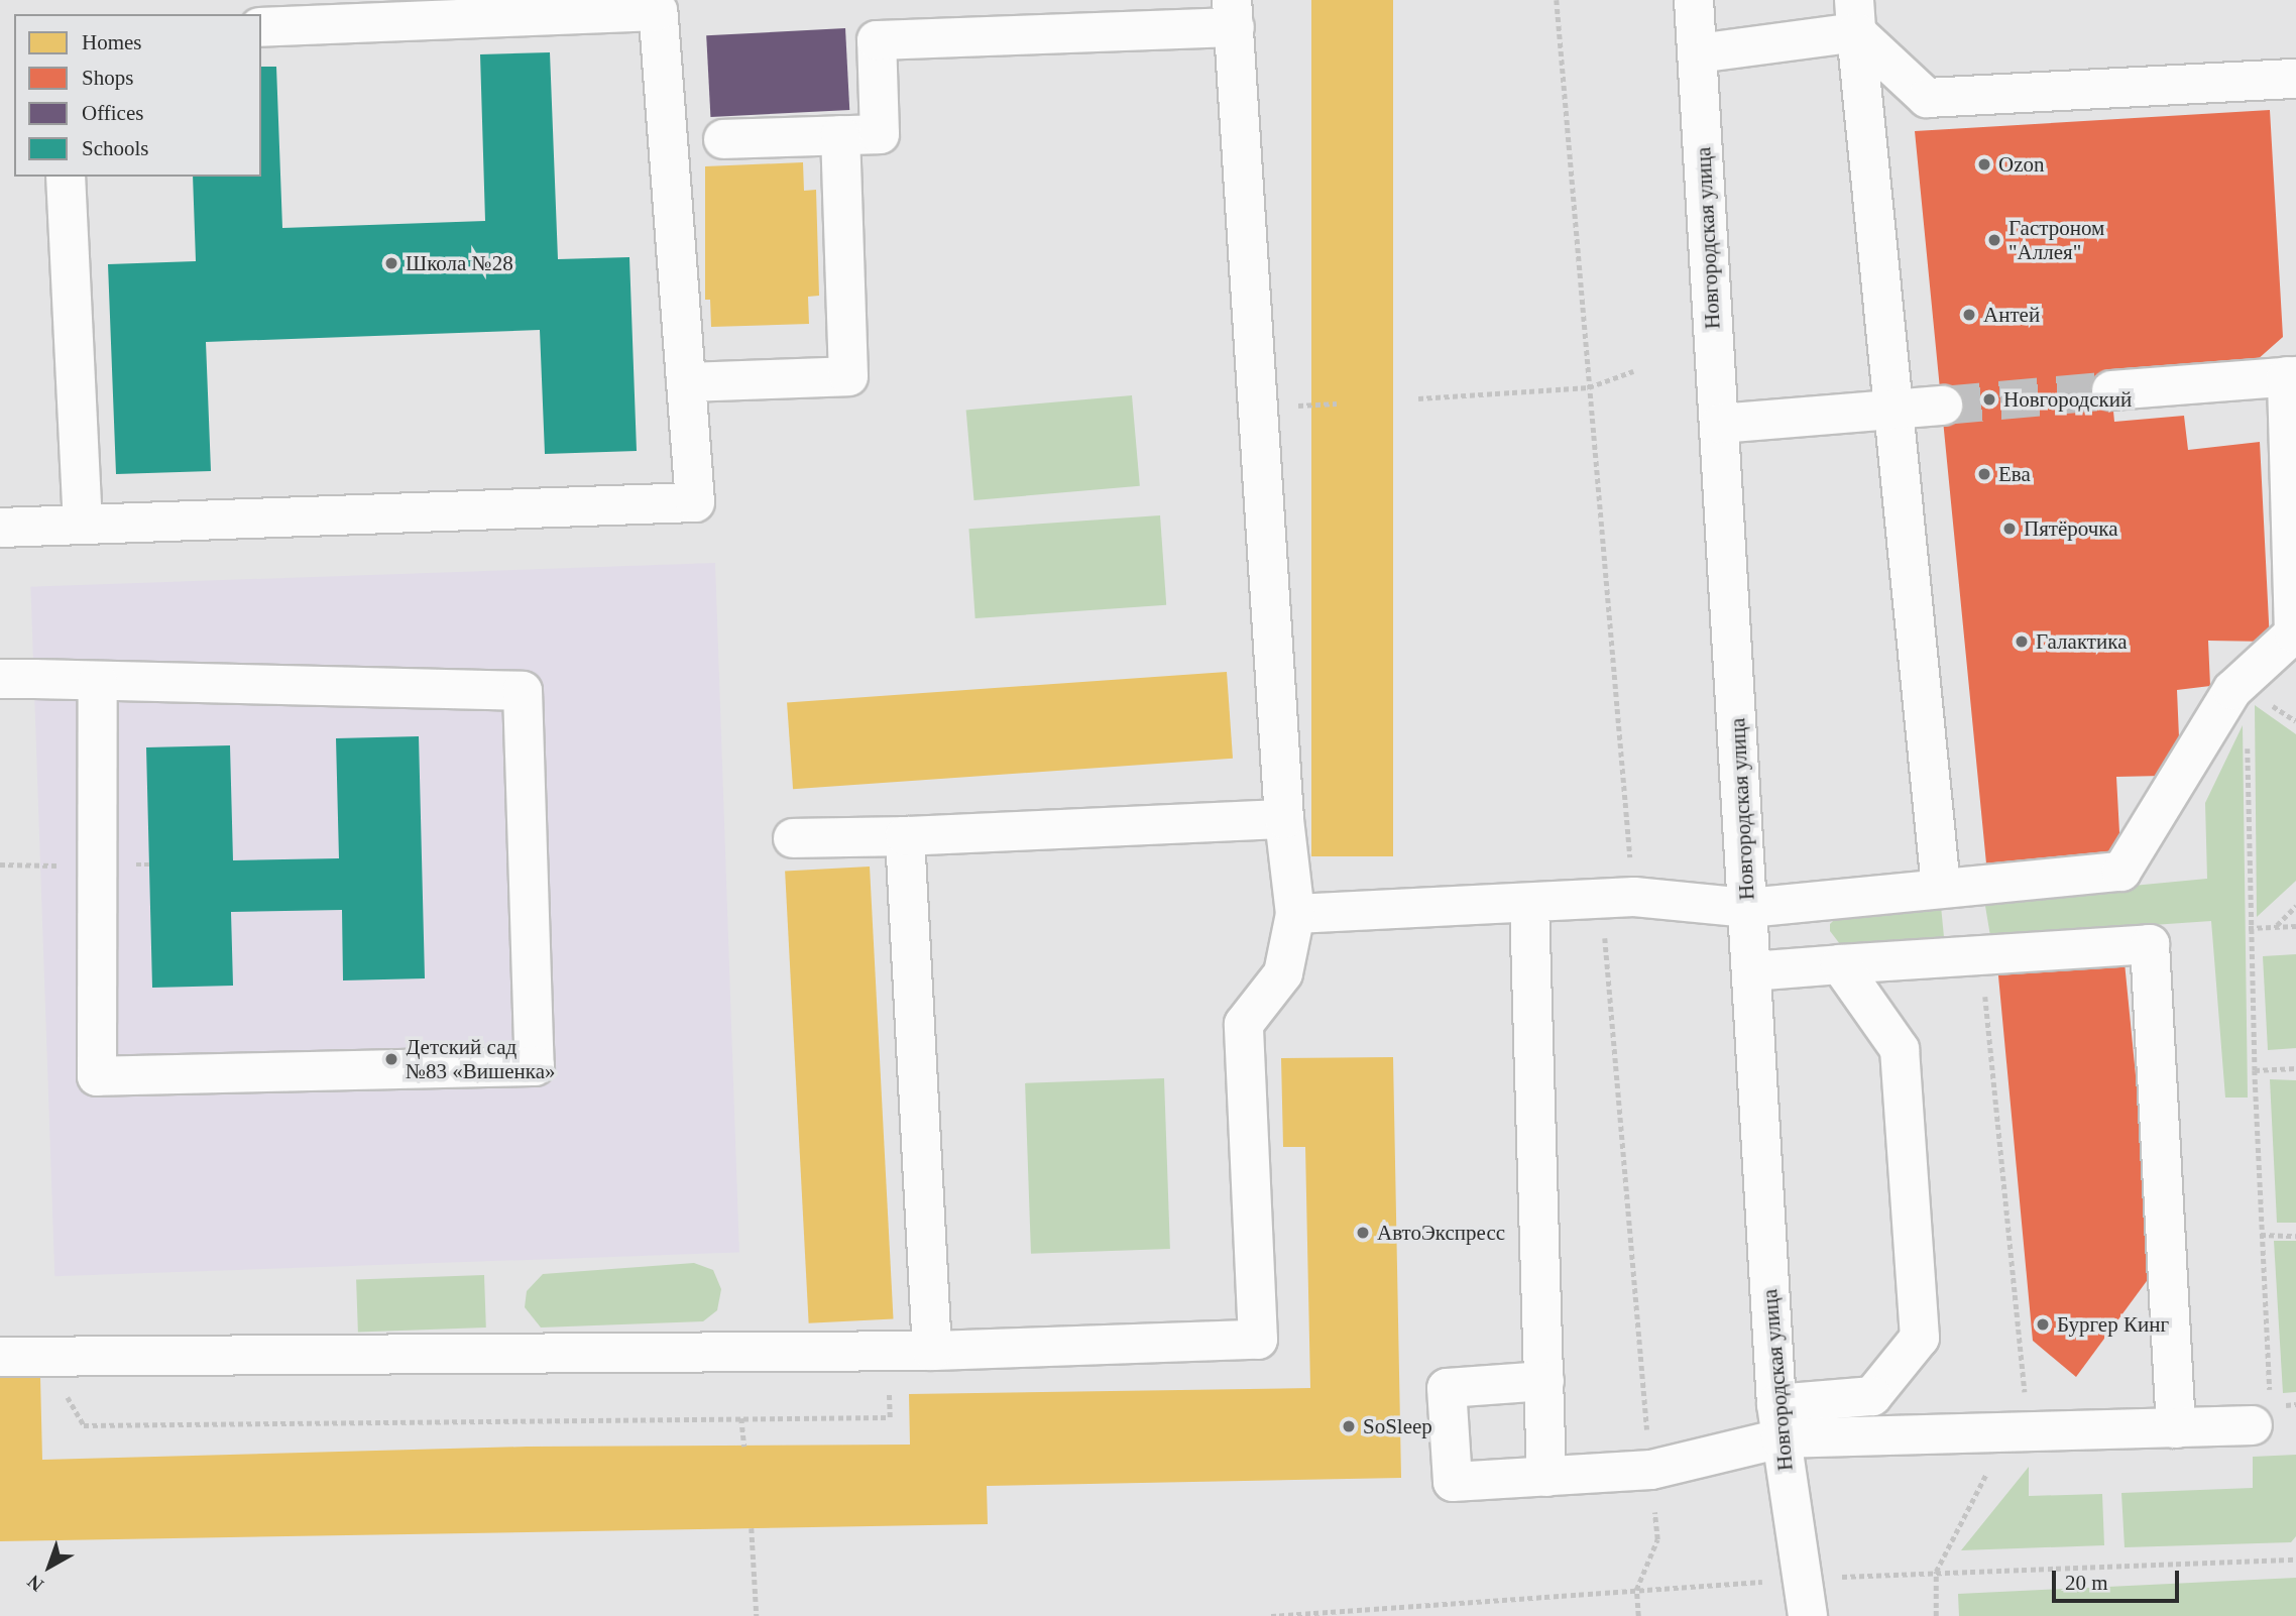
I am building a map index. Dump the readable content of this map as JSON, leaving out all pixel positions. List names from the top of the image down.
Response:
{
  "streets": {
    "street": ["Новгородская улица"]
  },
  "places": [
    "Ozon",
    "Гастроном \"Аллея\"",
    "Школа №28",
    "Антей",
    "Новгородский",
    "Ева",
    "Пятёрочка",
    "Галактика",
    "Детский сад №83 «Вишенка»",
    "АвтоЭкспресс",
    "Бургер Кинг",
    "SoSleep"
  ],
  "legend": [
    "Homes",
    "Shops",
    "Offices",
    "Schools"
  ],
  "scale_bar": "20 m",
  "north": "bottom left"
}
